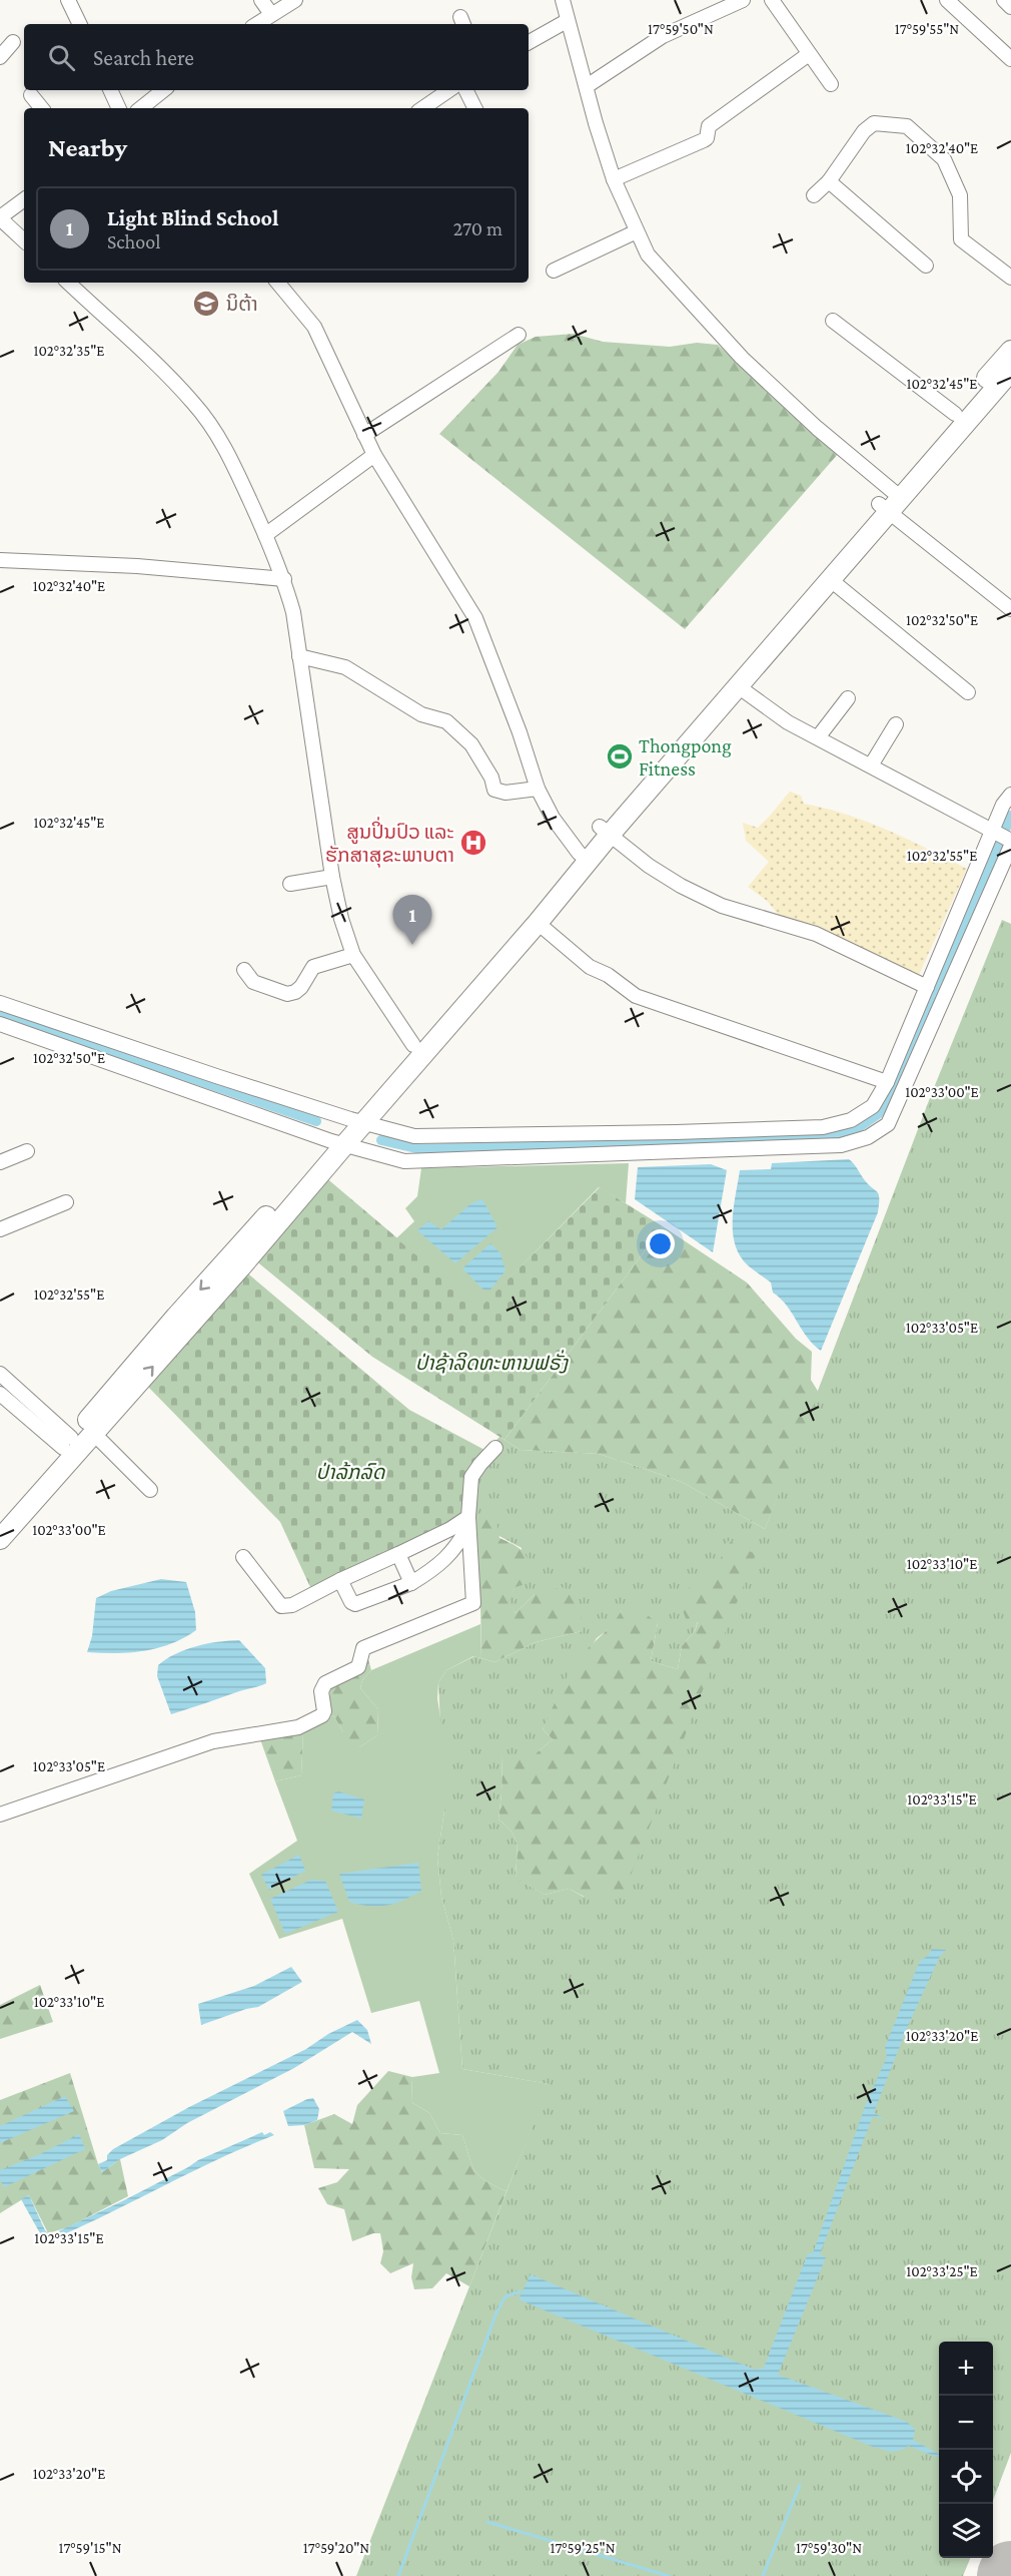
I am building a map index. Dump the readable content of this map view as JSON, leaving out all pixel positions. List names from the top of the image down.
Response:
{
  "parks": ["ປ່າຊ້າລິດທະຫານຟຣັ່ງ", "ປ່າລ້ກລົດ"],
  "places": {
    "school or university": ["ນິຕ້າ"],
    "sports": ["Thongpong Fitness"],
    "hospital": ["ສູນປິ່ນປົວ ແລະ ຮັກສາສຸຂະພາບຕາ"]
  },
  "page": {
    "search": "Search here",
    "heading": "Nearby",
    "list": [
      {
        "mark": "1",
        "name": "Light Blind School",
        "note": "School",
        "value": "270 m"
      }
    ],
    "pins": "1",
    "map_buttons": ["+", "−"]
  },
  "coordinates": [
    "17°59'50\"N",
    "17°59'55\"N",
    "102°32'40\"E",
    "102°32'35\"E",
    "102°32'45\"E",
    "102°32'50\"E",
    "102°32'55\"E",
    "102°33'00\"E",
    "102°33'05\"E",
    "102°33'10\"E",
    "102°33'15\"E",
    "102°33'20\"E",
    "102°33'25\"E",
    "17°59'15\"N",
    "17°59'20\"N",
    "17°59'25\"N",
    "17°59'30\"N"
  ]
}
